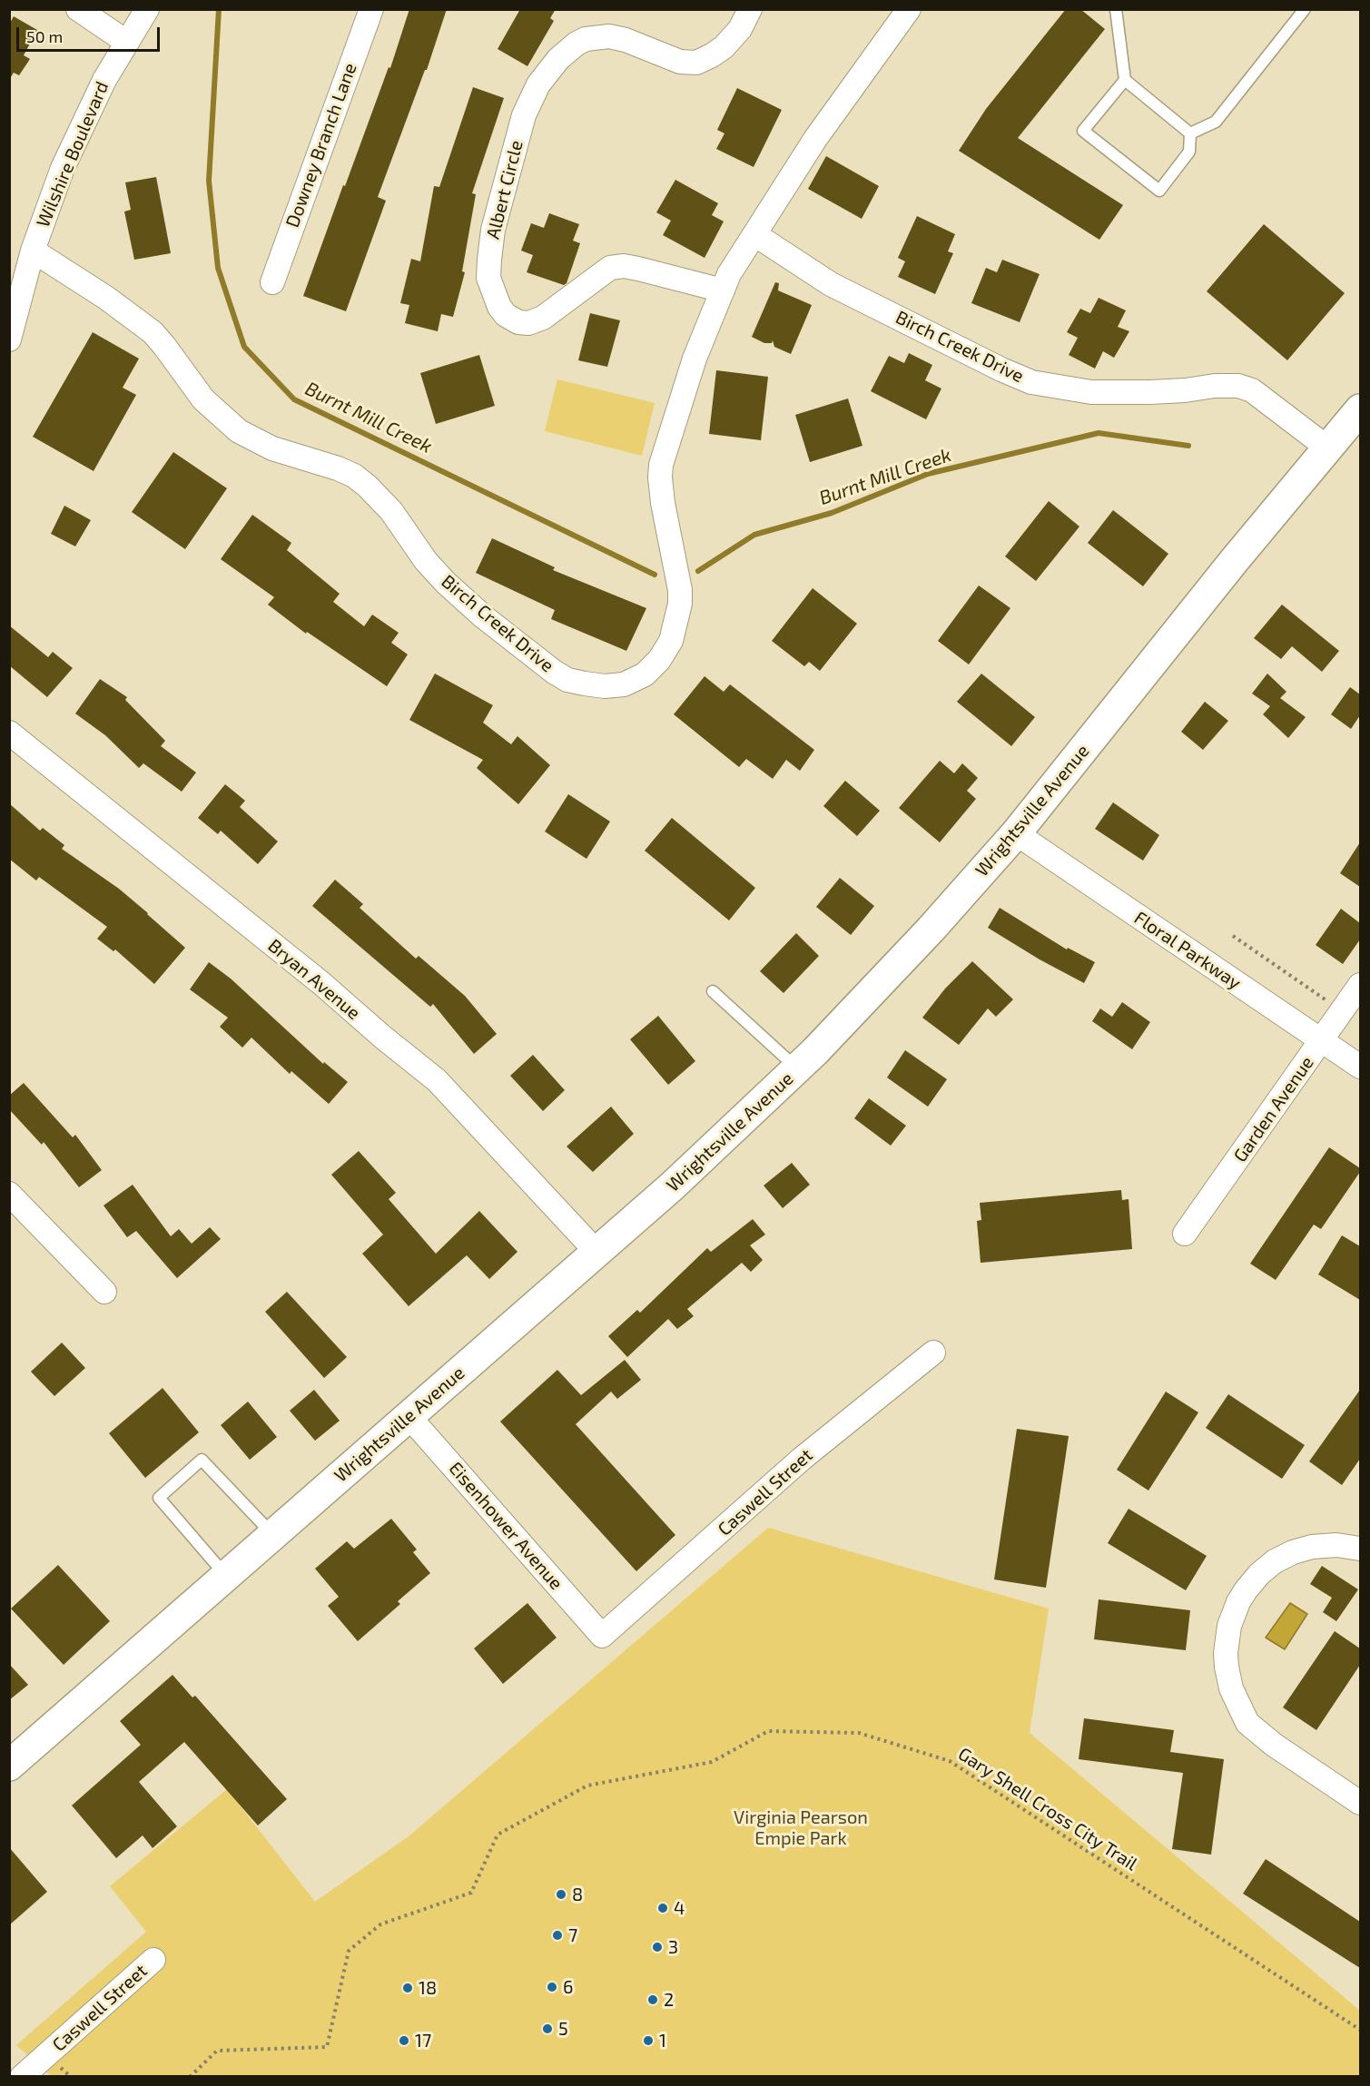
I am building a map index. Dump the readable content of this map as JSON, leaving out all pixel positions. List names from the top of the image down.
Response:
{
  "streets": {
    "street": [
      "Downey Branch Lane",
      "Wilshire Boulevard",
      "Albert Circle",
      "Birch Creek Drive",
      "Wrightsville Avenue",
      "Floral Parkway",
      "Bryan Avenue",
      "Garden Avenue",
      "Caswell Street",
      "Eisenhower Avenue"
    ],
    "path": ["Gary Shell Cross City Trail"]
  },
  "crossings": [
    ["Wilshire Boulevard", "Birch Creek Drive"],
    ["Albert Circle", "Birch Creek Drive"],
    ["Birch Creek Drive", "Wrightsville Avenue"],
    ["Wrightsville Avenue", "Floral Parkway"],
    ["Wrightsville Avenue", "Bryan Avenue"],
    ["Wrightsville Avenue", "Eisenhower Avenue"],
    ["Floral Parkway", "Garden Avenue"],
    ["Caswell Street", "Eisenhower Avenue"]
  ],
  "water": ["Burnt Mill Creek"],
  "parks": ["Virginia Pearson Empie Park"],
  "places": [
    "8",
    "4",
    "7",
    "3",
    "6",
    "18",
    "2",
    "5",
    "17",
    "1"
  ],
  "scale_bar": "50 m"
}
